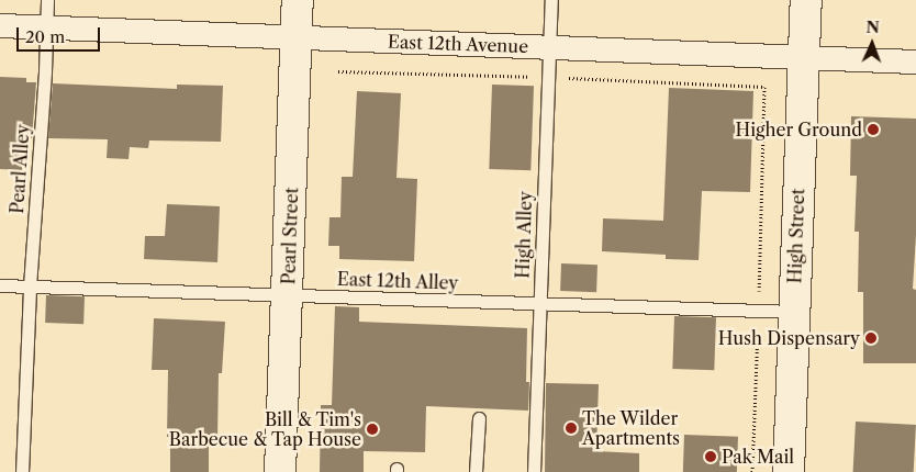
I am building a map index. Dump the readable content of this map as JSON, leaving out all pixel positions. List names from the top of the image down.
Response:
{
  "streets": {
    "main road": ["Pearl Street", "High Street"],
    "street": ["East 12th Avenue"],
    "lane": ["Pearl Alley", "High Alley", "East 12th Alley"]
  },
  "crossings": [
    ["East 12th Avenue", "Pearl Alley"],
    ["East 12th Avenue", "High Alley"],
    ["East 12th Avenue", "Pearl Street"],
    ["East 12th Avenue", "High Street"],
    ["Pearl Alley", "East 12th Alley"],
    ["High Alley", "East 12th Alley"],
    ["Pearl Street", "East 12th Alley"],
    ["High Street", "East 12th Alley"]
  ],
  "places": [
    "Higher Ground",
    "Hush Dispensary",
    "The Wilder Apartments",
    "Bill & Tim's Barbecue & Tap House",
    "Pak Mail"
  ],
  "scale_bar": "20 m",
  "north": "top"
}
